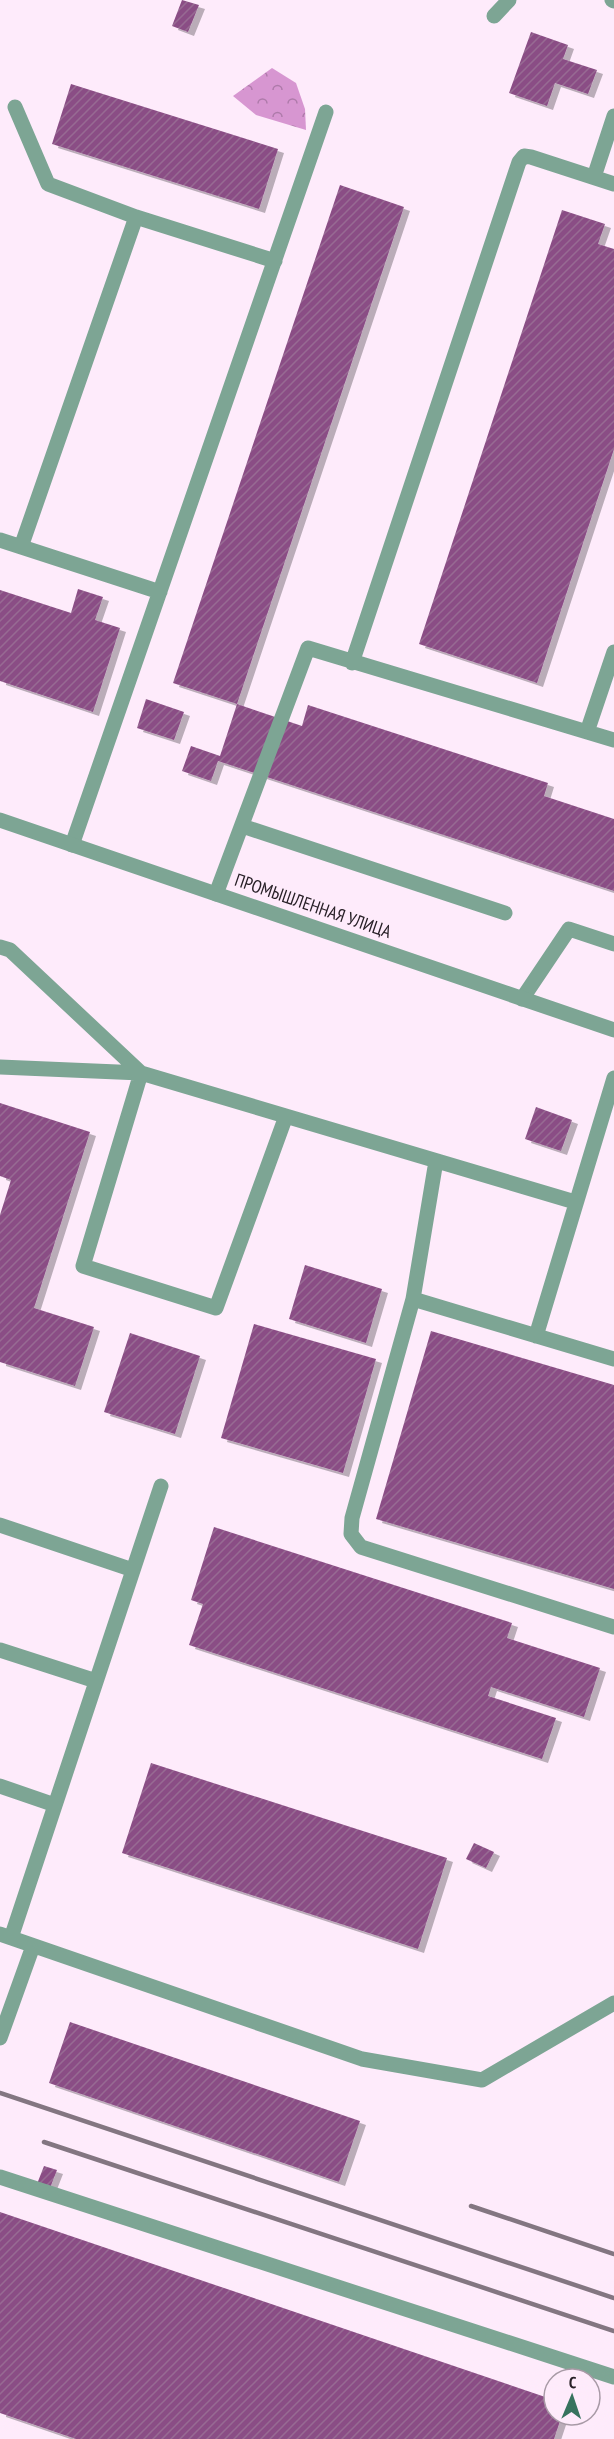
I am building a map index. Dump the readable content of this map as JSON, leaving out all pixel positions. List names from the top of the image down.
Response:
{
  "streets": {
    "street": ["ПРОМЫШЛЕННАЯ УЛИЦА"]
  },
  "north": "top"
}
